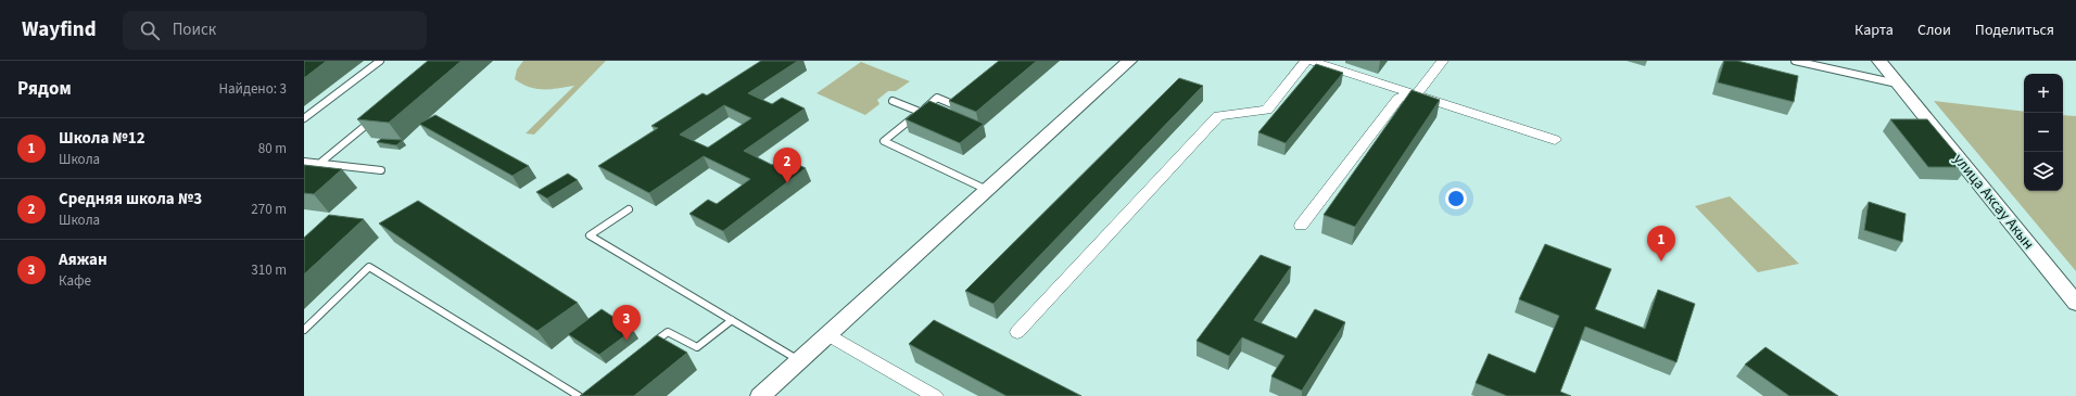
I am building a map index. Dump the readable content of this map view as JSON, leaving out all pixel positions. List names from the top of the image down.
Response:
{
  "streets": {
    "street": ["улица Аксау Акын"]
  },
  "page": {
    "header": "Wayfind",
    "search": "Поиск",
    "nav": ["Карта", "Слои", "Поделиться"],
    "heading": ["Рядом", "Найдено: 3"],
    "map_buttons": ["+", "−"],
    "list": [
      {
        "mark": "1",
        "name": "Школа №12",
        "note": "Школа",
        "value": "80 m"
      },
      {
        "mark": "2",
        "name": "Средняя школа №3",
        "note": "Школа",
        "value": "270 m"
      },
      {
        "mark": "3",
        "name": "Аяжан",
        "note": "Кафе",
        "value": "310 m"
      }
    ],
    "pins": ["2", "1", "3"]
  }
}
